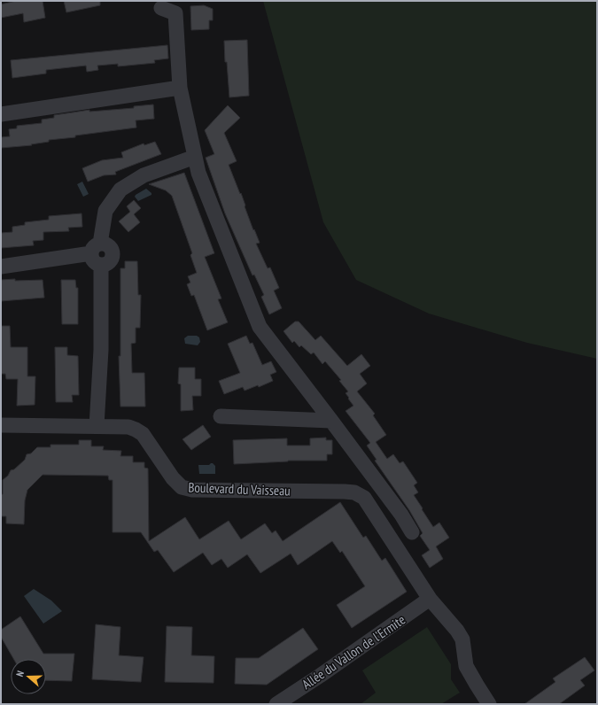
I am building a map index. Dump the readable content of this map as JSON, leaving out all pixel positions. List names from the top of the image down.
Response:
{
  "streets": {
    "street": ["Boulevard du Vaisseau", "Allée du Vallon de l’Ermite"]
  },
  "crossings": [
    ["Boulevard du Vaisseau", "Allée du Vallon de l’Ermite"]
  ],
  "north": "left"
}
